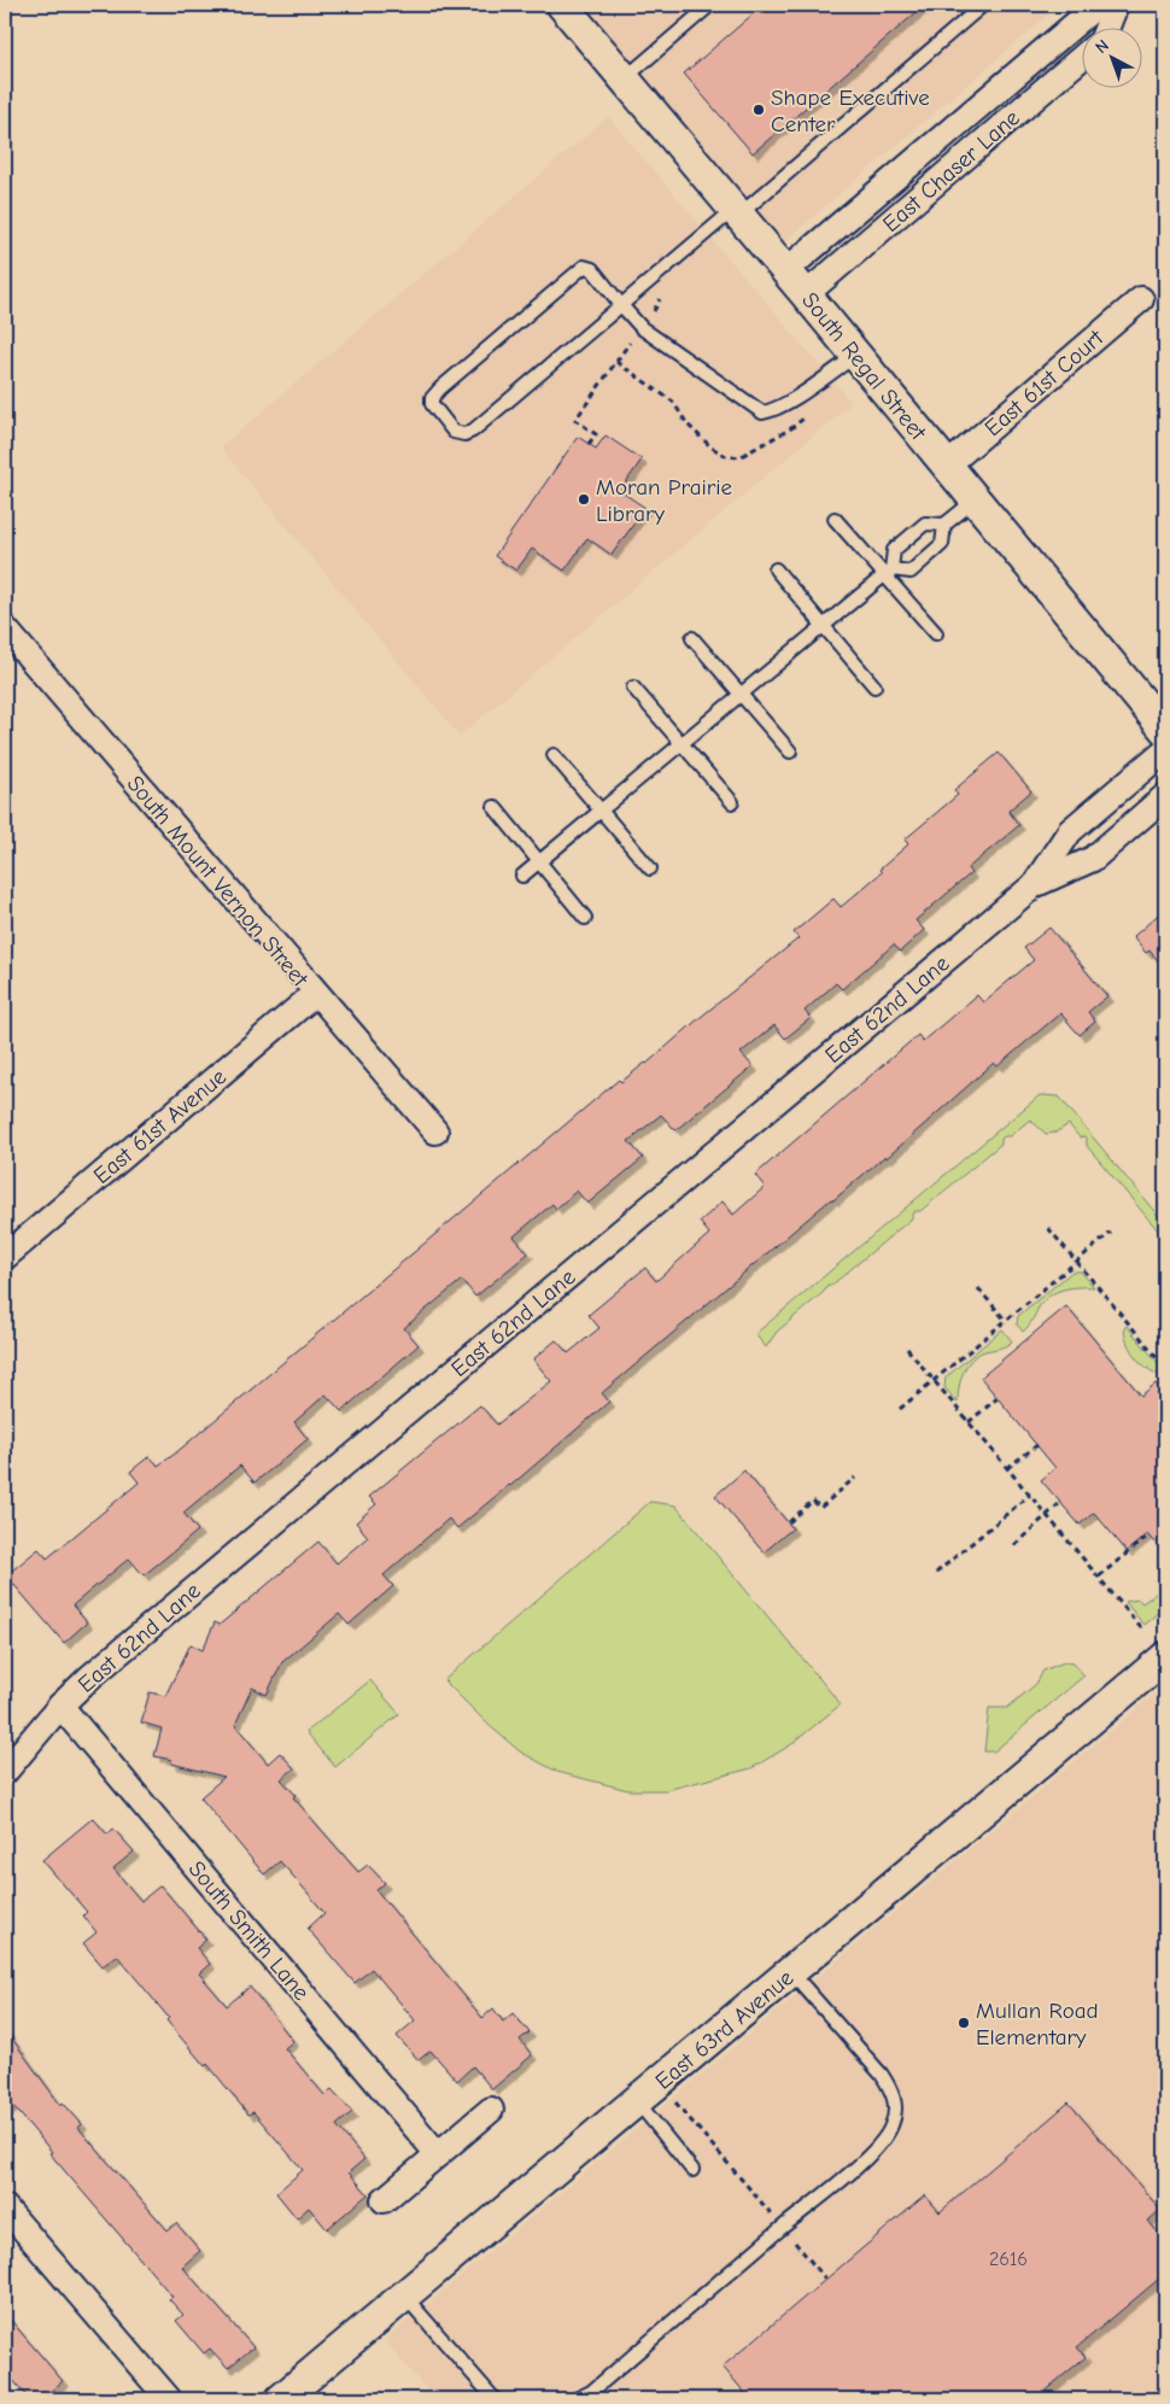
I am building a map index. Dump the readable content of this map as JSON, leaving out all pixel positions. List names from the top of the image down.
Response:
{
  "streets": {
    "street": [
      "East Chaser Lane",
      "South Regal Street",
      "East 61st Court",
      "South Mount Vernon Street",
      "East 62nd Lane",
      "East 61st Avenue",
      "South Smith Lane",
      "East 63rd Avenue"
    ]
  },
  "crossings": [
    ["East Chaser Lane", "South Regal Street"],
    ["South Regal Street", "East 61st Court"],
    ["South Mount Vernon Street", "East 61st Avenue"],
    ["East 62nd Lane", "South Smith Lane"]
  ],
  "places": ["Shape Executive Center", "Moran Prairie Library", "Mullan Road Elementary"],
  "house_numbers": ["2616"],
  "north": "top left"
}
